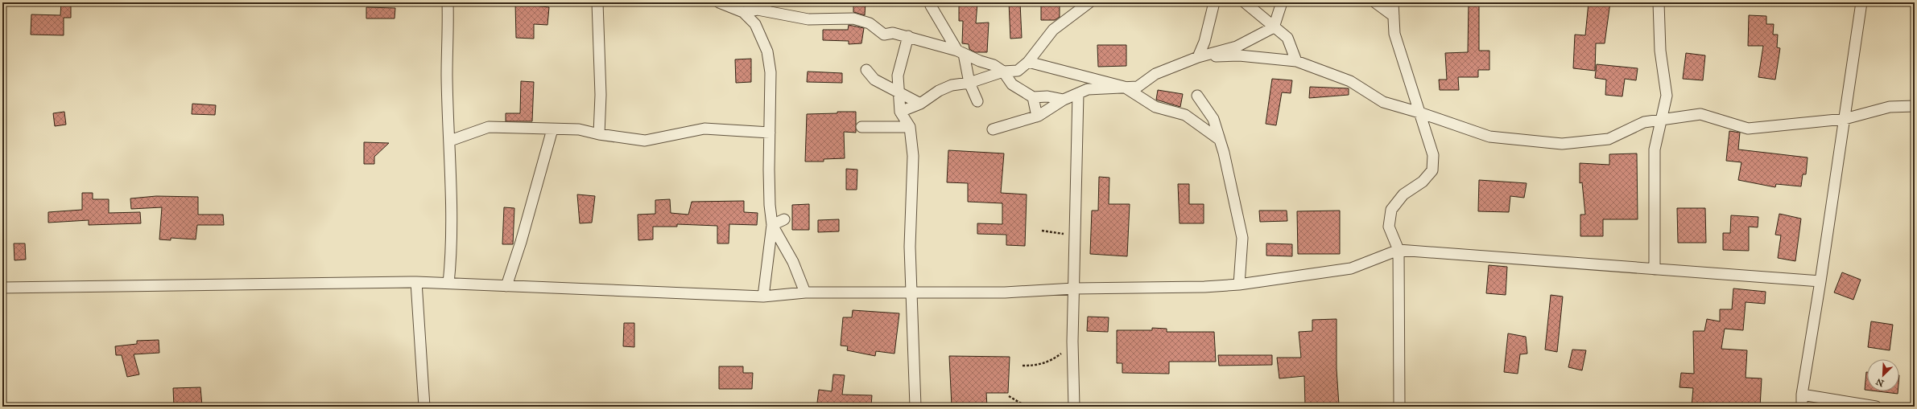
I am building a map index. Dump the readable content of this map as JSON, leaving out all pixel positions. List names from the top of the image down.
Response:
{
  "north": "bottom left"
}
